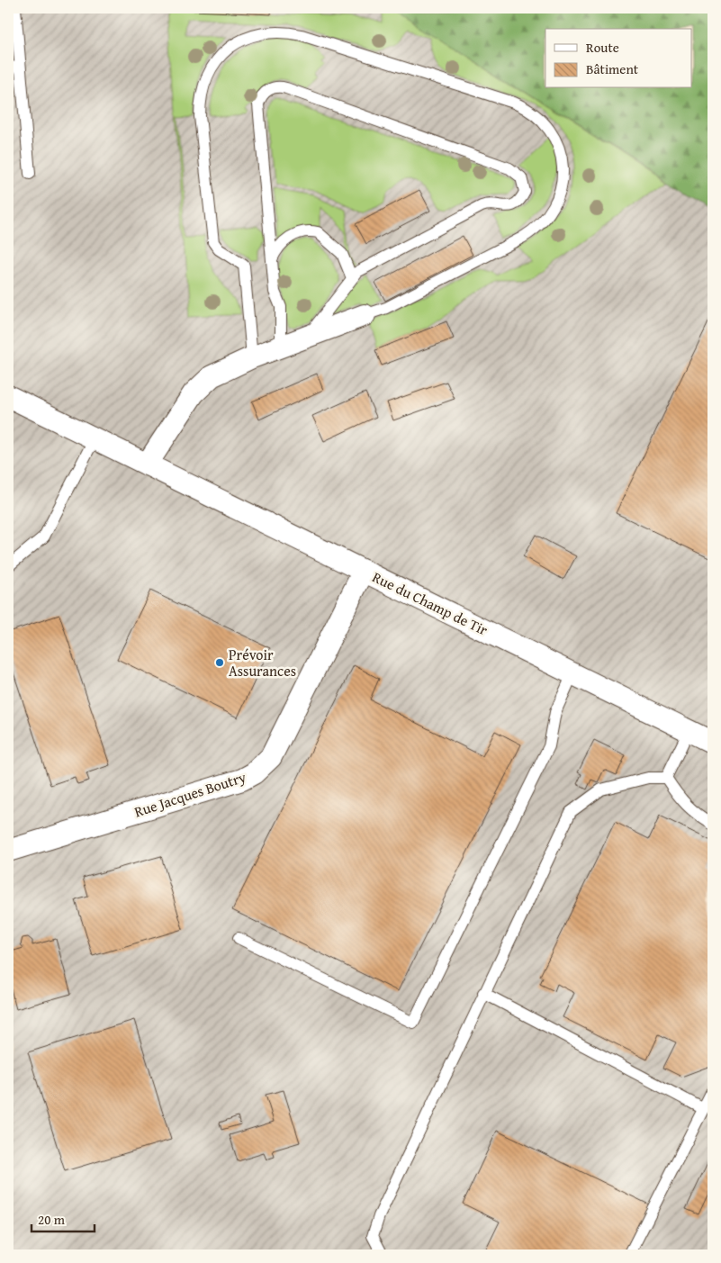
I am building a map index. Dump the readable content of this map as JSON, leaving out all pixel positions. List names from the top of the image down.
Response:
{
  "streets": {
    "street": ["Rue du Champ de Tir", "Rue Jacques Boutry"]
  },
  "crossings": [
    ["Rue du Champ de Tir", "Rue Jacques Boutry"]
  ],
  "places": ["Prévoir Assurances"],
  "legend": ["Route", "Bâtiment"],
  "scale_bar": "20 m"
}
